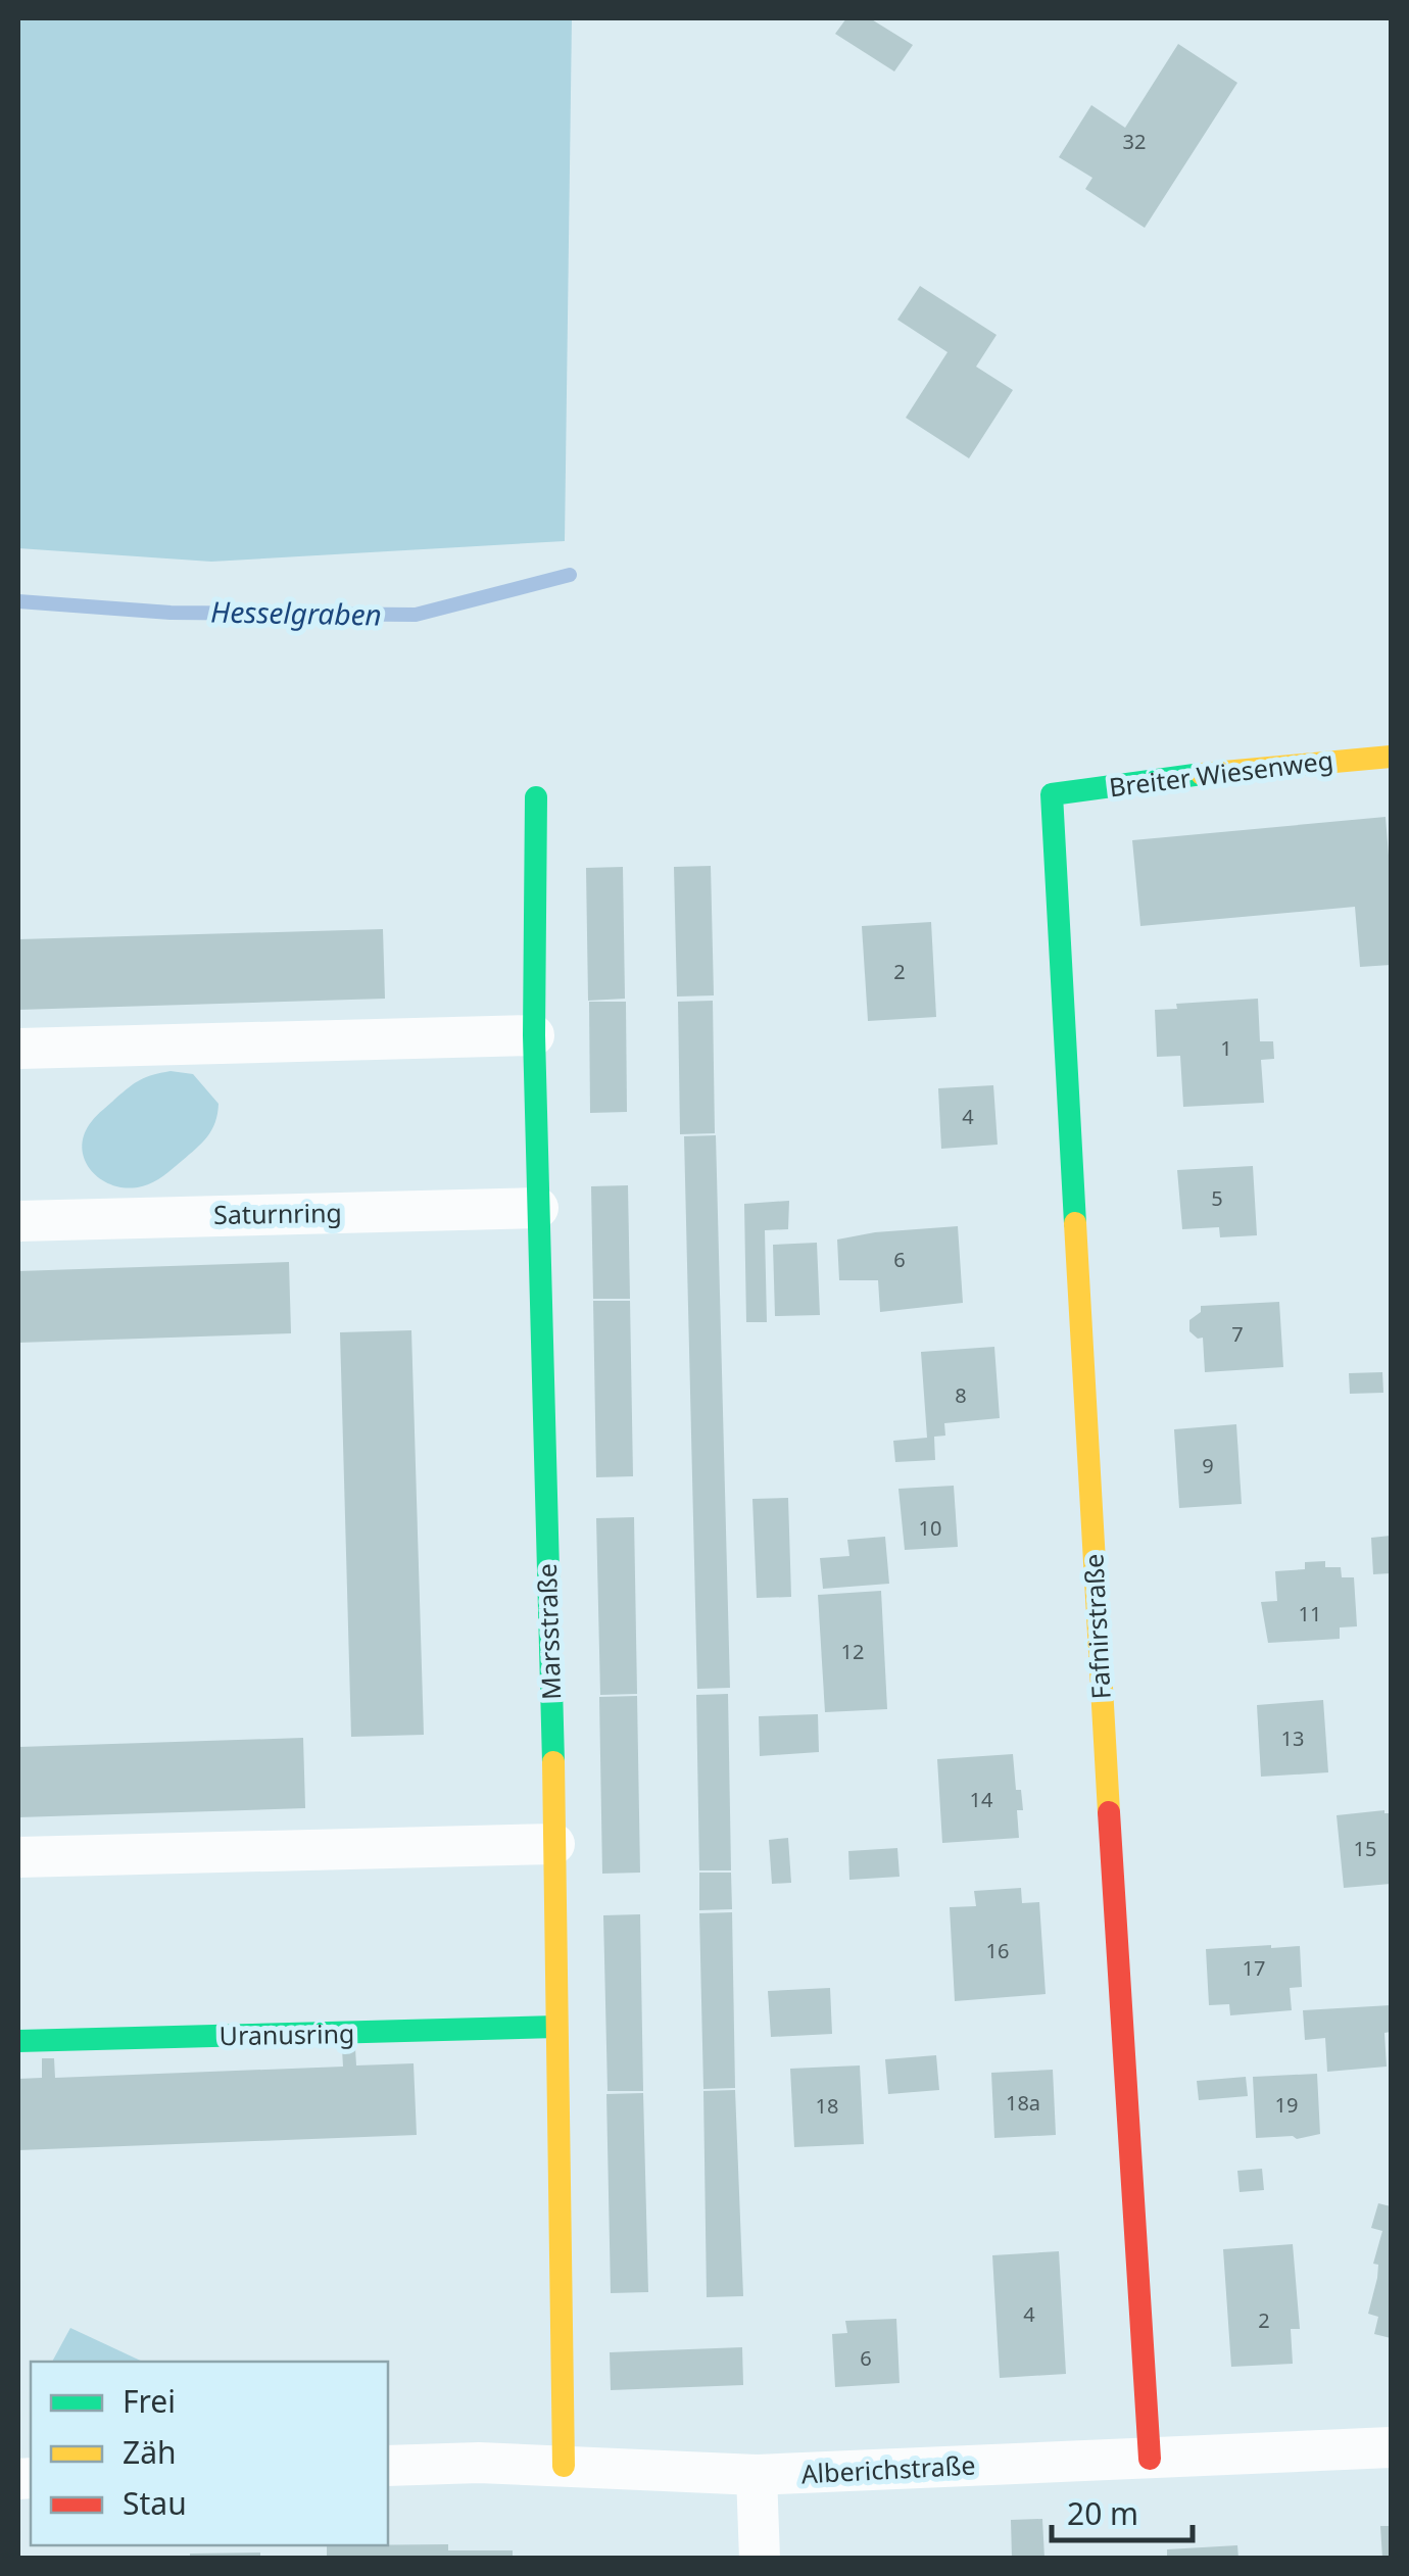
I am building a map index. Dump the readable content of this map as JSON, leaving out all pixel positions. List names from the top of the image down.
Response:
{
  "streets": {
    "street": [
      "Breiter Wiesenweg",
      "Saturnring",
      "Fafnirstraße",
      "Marsstraße",
      "Uranusring",
      "Alberichstraße"
    ]
  },
  "crossings": [
    ["Breiter Wiesenweg", "Fafnirstraße"],
    ["Saturnring", "Marsstraße"],
    ["Fafnirstraße", "Alberichstraße"],
    ["Marsstraße", "Uranusring"],
    ["Marsstraße", "Alberichstraße"]
  ],
  "water": ["Hesselgraben"],
  "house_numbers": [
    "32",
    "2",
    "1",
    "4",
    "5",
    "6",
    "7",
    "8",
    "9",
    "10",
    "11",
    "12",
    "13",
    "14",
    "15",
    "16",
    "17",
    "18a",
    "19",
    "18",
    "4",
    "2",
    "6"
  ],
  "legend": ["Frei", "Zäh", "Stau"],
  "scale_bar": "20 m"
}
